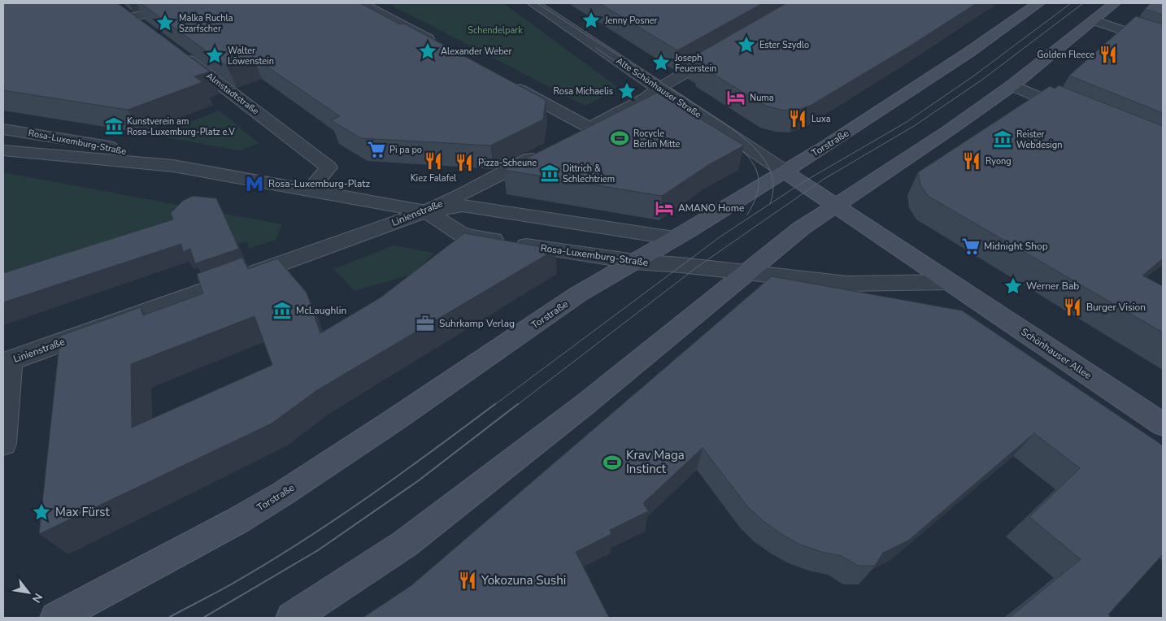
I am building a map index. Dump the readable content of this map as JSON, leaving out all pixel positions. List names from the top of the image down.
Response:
{
  "streets": {
    "main road": ["Torstraße", "Schönhauser Allee"],
    "street": [
      "Alte Schönhauser Straße",
      "Almstadtstraße",
      "Rosa-Luxemburg-Straße",
      "Linienstraße"
    ]
  },
  "crossings": [
    ["Alte Schönhauser Straße", "Torstraße"],
    ["Alte Schönhauser Straße", "Schönhauser Allee"],
    ["Almstadtstraße", "Rosa-Luxemburg-Straße"],
    ["Rosa-Luxemburg-Straße", "Torstraße"],
    ["Rosa-Luxemburg-Straße", "Linienstraße"],
    ["Torstraße", "Schönhauser Allee"]
  ],
  "parks": ["Schendelpark"],
  "places": {
    "place": [
      "Jenny Posner",
      "Malka Ruchla Szarfscher",
      "Ester Szydlo",
      "Alexander Weber",
      "Walter Löwenstein",
      "Joseph Feuerstein",
      "Rosa Michaelis",
      "Werner Bab",
      "Max Fürst"
    ],
    "restaurant": [
      "Golden Fleece",
      "Luxa",
      "Kiez Falafel",
      "Ryong",
      "Pizza-Scheune",
      "Burger Vision",
      "Yokozuna Sushi"
    ],
    "hotel": ["Numa", "AMANO Home"],
    "museum": [
      "Kunstverein am Rosa-Luxemburg-Platz e.V",
      "Reister Webdesign",
      "Dittrich & Schlechtriem",
      "McLaughlin"
    ],
    "sports": ["Rocycle Berlin Mitte", "Krav Maga Instinct"],
    "supermarket": ["Pi pa po", "Midnight Shop"],
    "metro station": ["Rosa-Luxemburg-Platz"],
    "office": ["Suhrkamp Verlag"]
  },
  "north": "bottom right"
}
